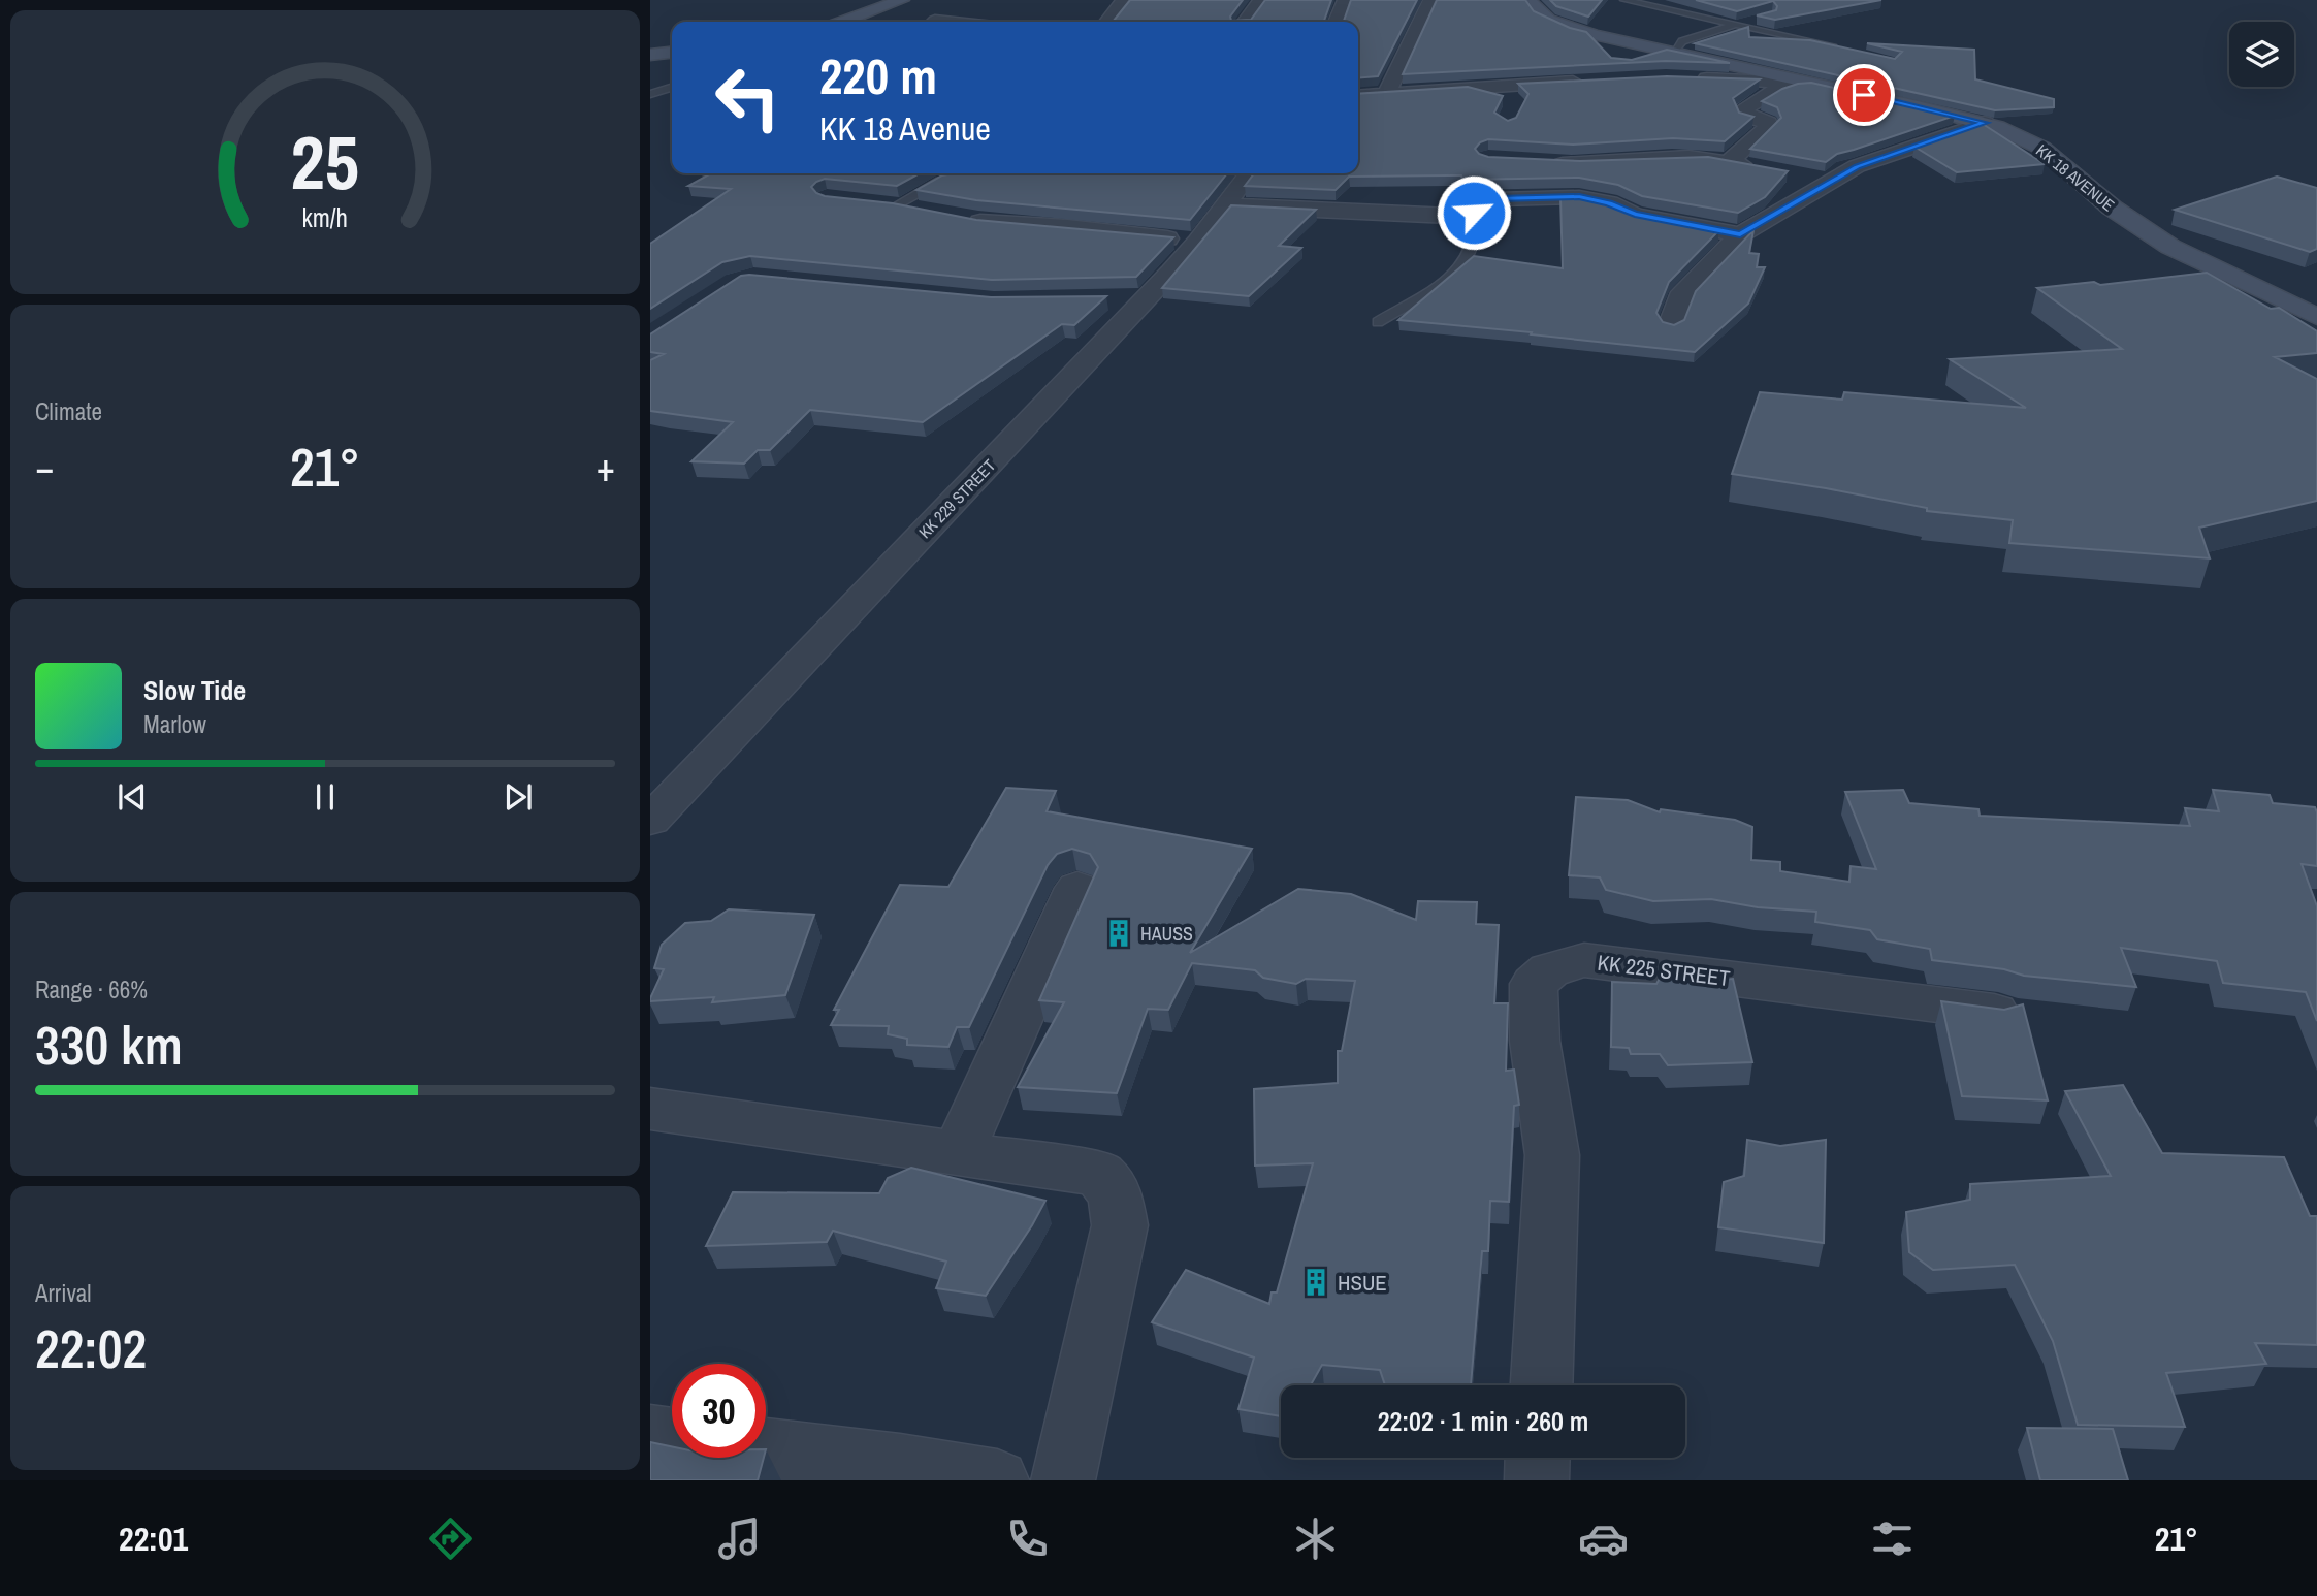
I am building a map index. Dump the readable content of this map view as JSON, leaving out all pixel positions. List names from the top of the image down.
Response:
{
  "streets": {
    "main road": ["KK 18 AVENUE"],
    "street": ["KK 229 STREET", "KK 225 STREET"]
  },
  "places": {
    "building": ["HAUSS", "HSUE"]
  },
  "page": {
    "turn": ["220 m", "KK 18 Avenue"],
    "tile": [
      "Climate",
      ["Range · 66%", "330 km"],
      ["Arrival", "22:02"]
    ],
    "heat": ["−", "21°", "+"],
    "song": ["Slow Tide", "Marlow"],
    "limit": "30",
    "trip": "22:02 · 1 min · 260 m",
    "tabs": ["22:01", "21°"],
    "gauge": ["25", "km/h"]
  }
}
